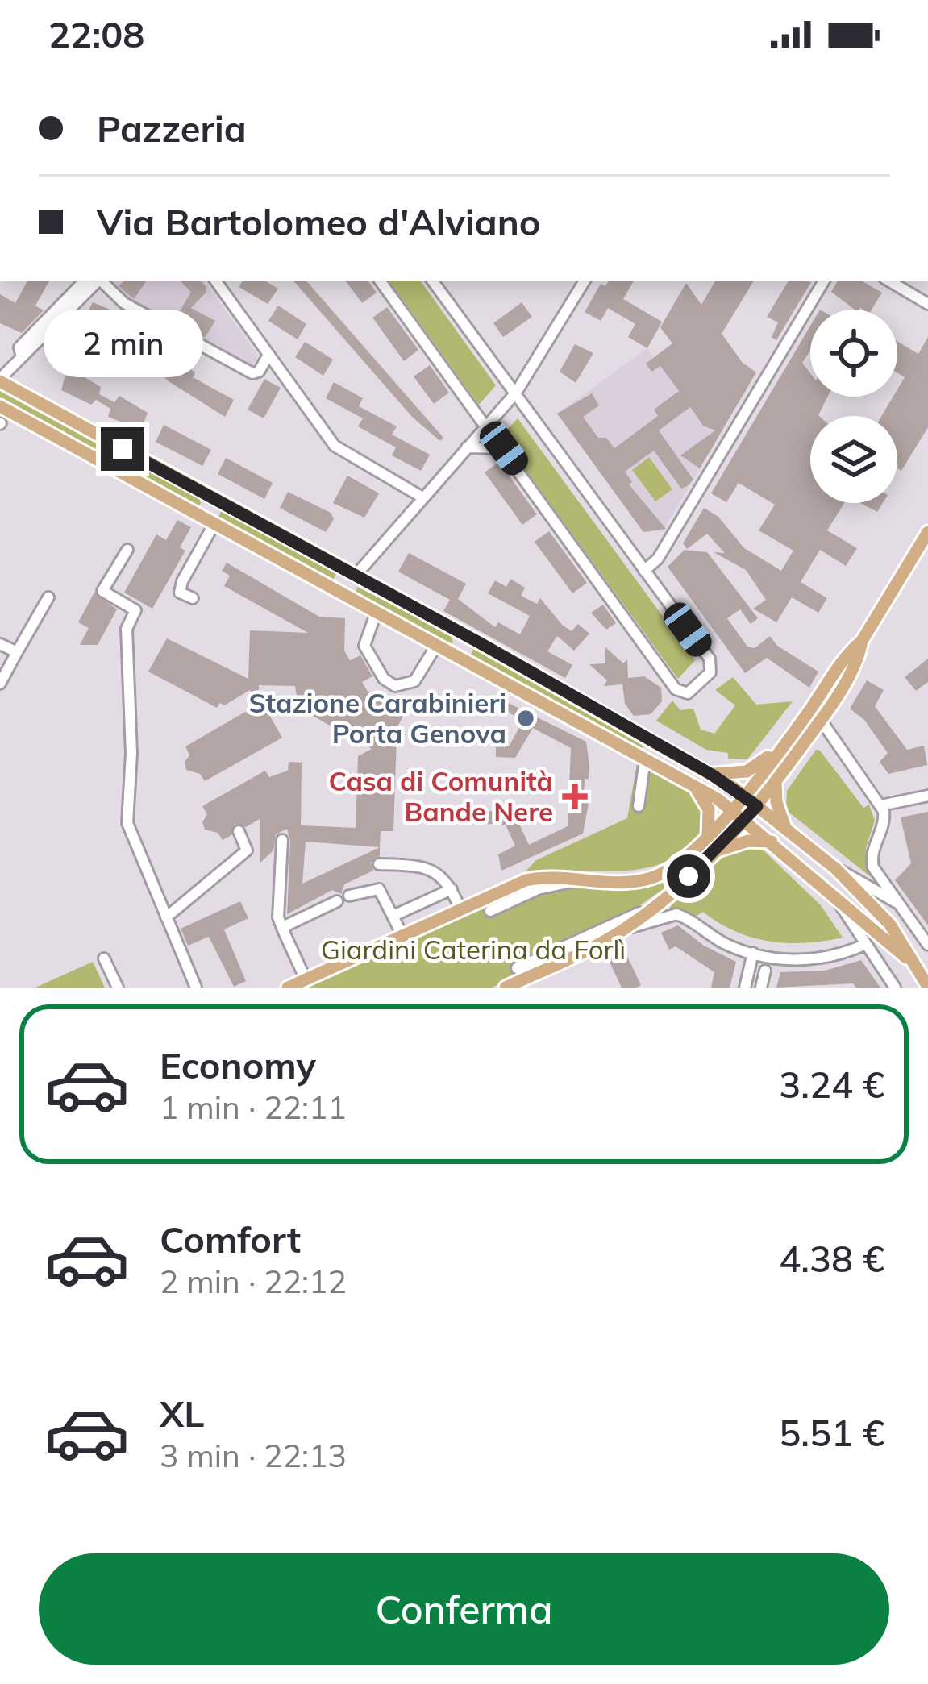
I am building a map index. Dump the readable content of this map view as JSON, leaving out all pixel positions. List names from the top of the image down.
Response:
{
  "parks": ["Giardini Caterina da Forlì"],
  "places": {
    "other": ["Stazione Carabinieri Porta Genova"],
    "health": ["Casa di Comunità Bande Nere"]
  },
  "page": {
    "status": "22:08",
    "banner": ["Pazzeria", "Via Bartolomeo d'Alviano"],
    "bubble": "2 min",
    "list": [
      {
        "name": "Economy",
        "note": "1 min · 22:11",
        "value": "3.24 €"
      },
      {
        "name": "Comfort",
        "note": "2 min · 22:12",
        "value": "4.38 €"
      },
      {
        "name": "XL",
        "note": "3 min · 22:13",
        "value": "5.51 €"
      }
    ],
    "buttons": "Conferma"
  }
}
